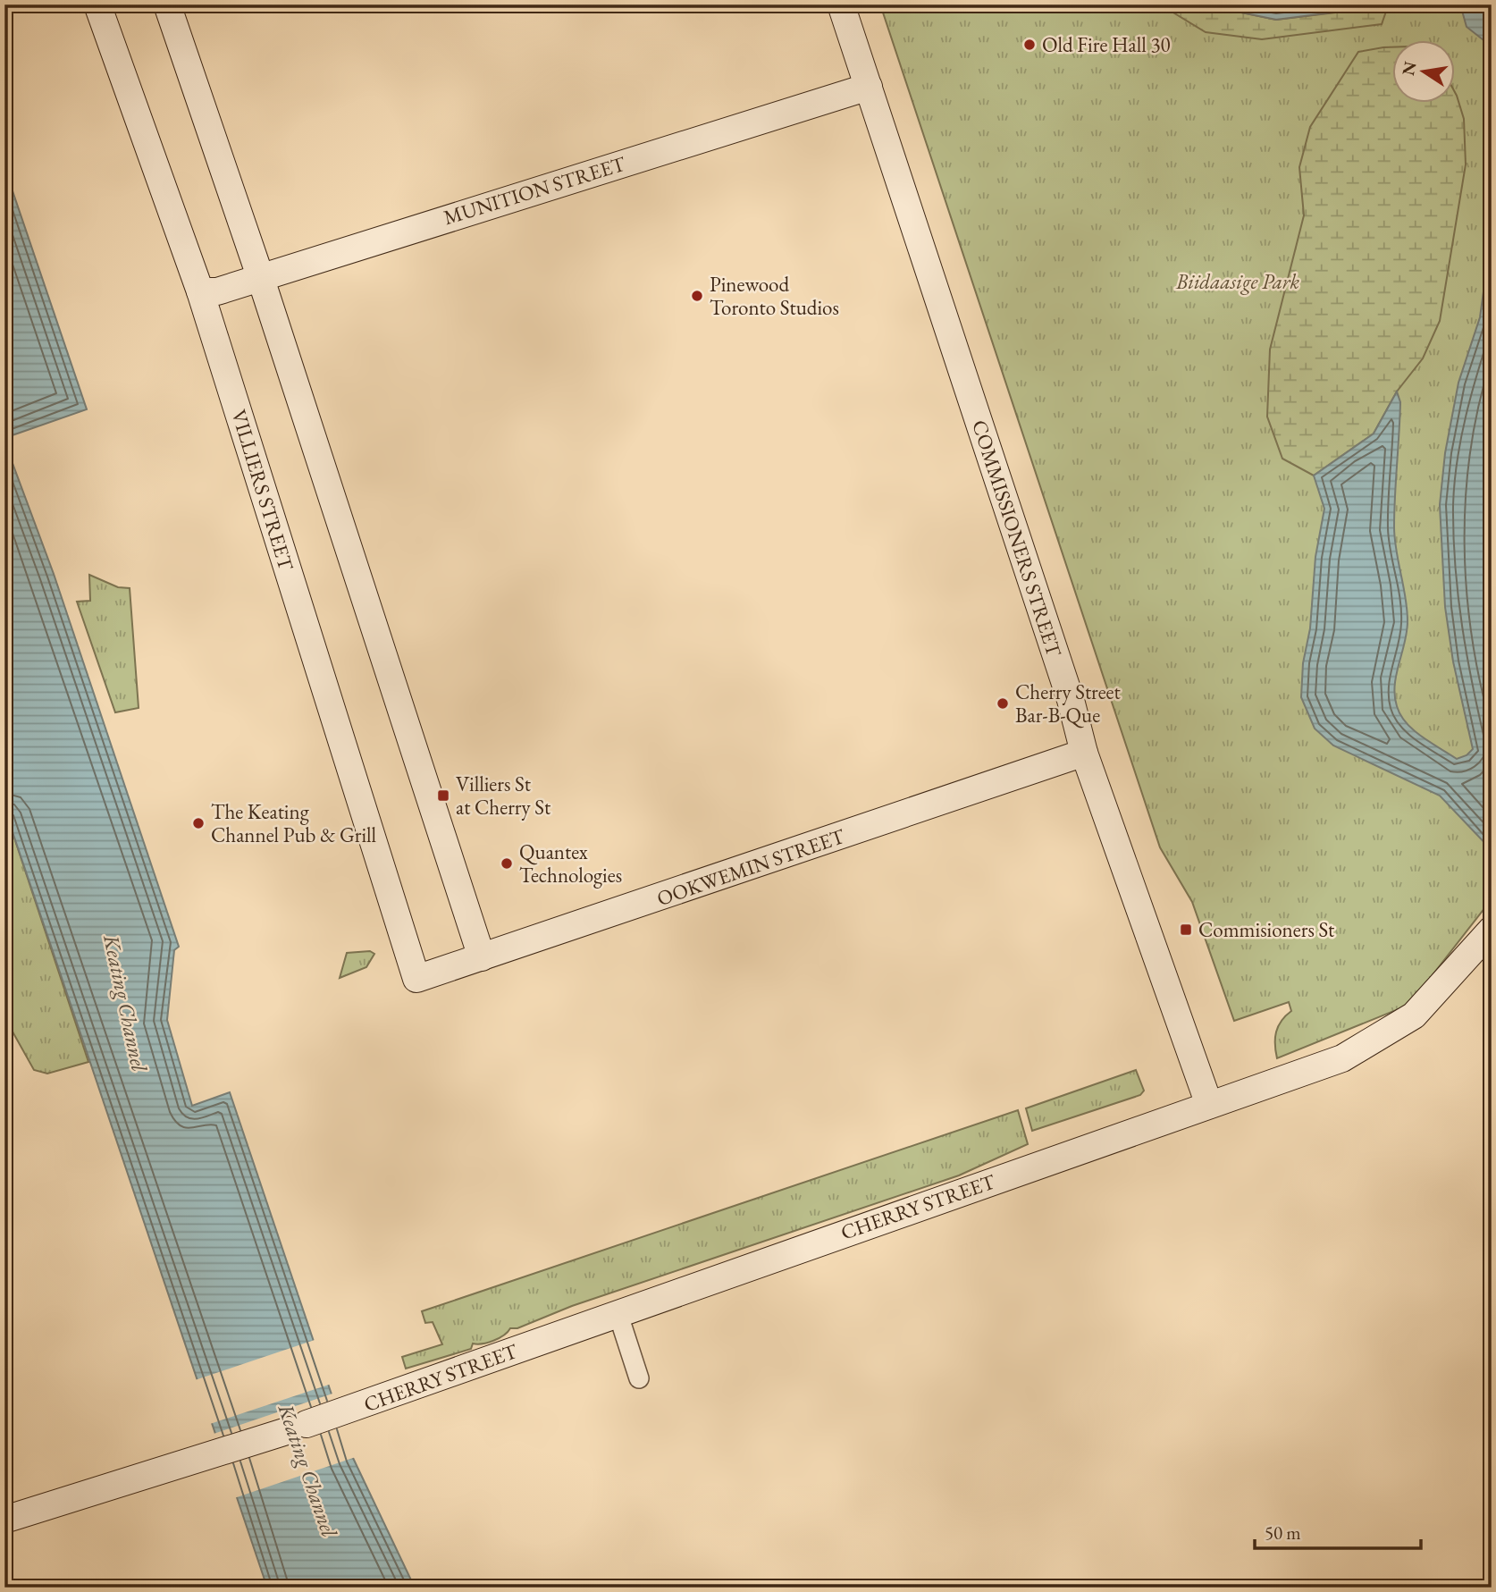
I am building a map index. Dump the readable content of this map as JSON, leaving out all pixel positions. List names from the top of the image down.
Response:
{
  "streets": {
    "street": [
      "MUNITION STREET",
      "VILLIERS STREET",
      "COMMISSIONERS STREET",
      "OOKWEMIN STREET",
      "CHERRY STREET"
    ]
  },
  "crossings": [
    ["MUNITION STREET", "VILLIERS STREET"],
    ["MUNITION STREET", "COMMISSIONERS STREET"],
    ["VILLIERS STREET", "OOKWEMIN STREET"],
    ["COMMISSIONERS STREET", "OOKWEMIN STREET"],
    ["COMMISSIONERS STREET", "CHERRY STREET"]
  ],
  "water": ["Keating Channel"],
  "parks": ["Biidaasige Park"],
  "places": {
    "other": [
      "Old Fire Hall 30",
      "Pinewood Toronto Studios",
      "Cherry Street Bar-B-Que",
      "The Keating Channel Pub & Grill",
      "Quantex Technologies"
    ],
    "transit": ["Villiers St at Cherry St", "Commisioners St"]
  },
  "scale_bar": "50 m",
  "north": "left"
}
